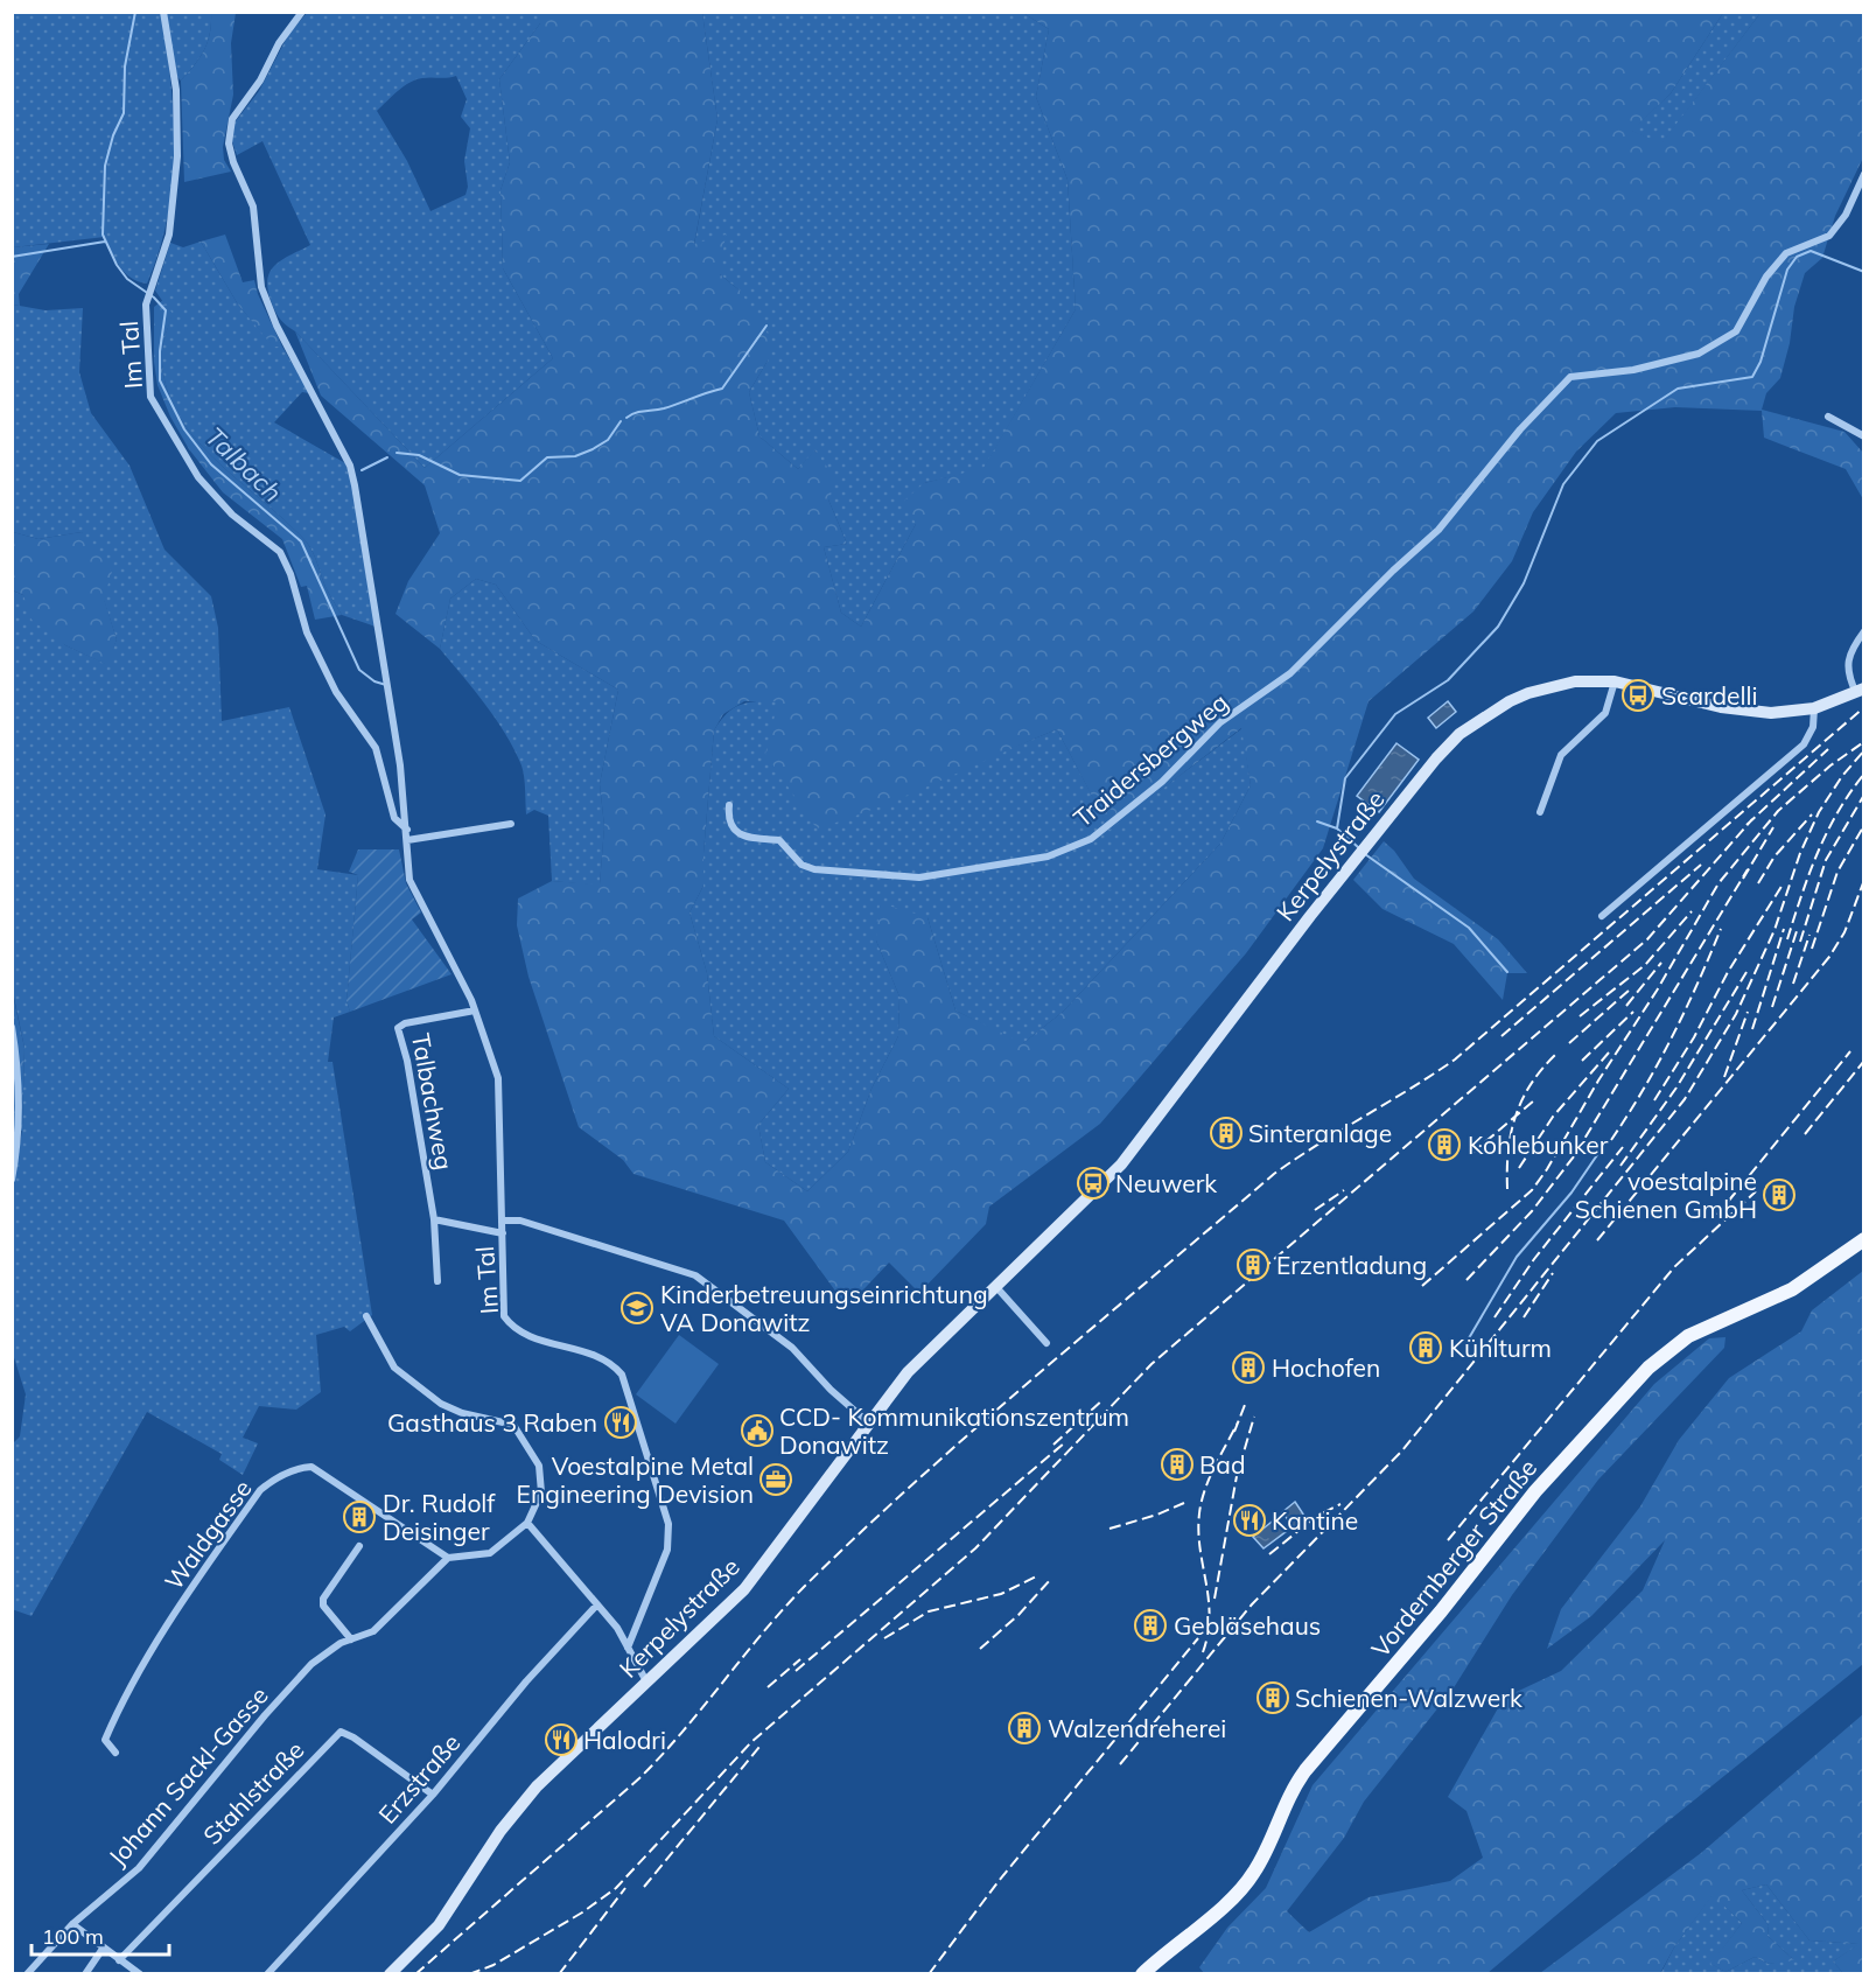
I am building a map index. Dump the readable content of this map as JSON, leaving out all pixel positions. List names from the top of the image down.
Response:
{
  "streets": {
    "main road": ["Kerpelystraße", "Vordernberger Straße"],
    "street": [
      "Im Tal",
      "Traidersbergweg",
      "Talbachweg",
      "Waldgasse",
      "Johann Sackl-Gasse",
      "Erzstraße",
      "Stahlstraße"
    ]
  },
  "crossings": [
    ["Im Tal", "Talbachweg"],
    ["Waldgasse", "Johann Sackl-Gasse"],
    ["Erzstraße", "Stahlstraße"]
  ],
  "water": ["Talbach"],
  "places": {
    "bus stop": ["Scardelli", "Neuwerk"],
    "building": [
      "Sinteranlage",
      "Kohlebunker",
      "voestalpine Schienen GmbH",
      "Erzentladung",
      "Kühlturm",
      "Hochofen",
      "Bad",
      "Dr. Rudolf Deisinger",
      "Gebläsehaus",
      "Schienen-Walzwerk",
      "Walzendreherei"
    ],
    "school or university": ["Kinderbetreuungseinrichtung VA Donawitz"],
    "restaurant": ["Gasthaus 3 Raben", "Kantine", "Halodri"],
    "public building": ["CCD- Kommunikationszentrum Donawitz"],
    "office": ["Voestalpine Metal Engineering Devision"]
  },
  "scale_bar": "100 m"
}
